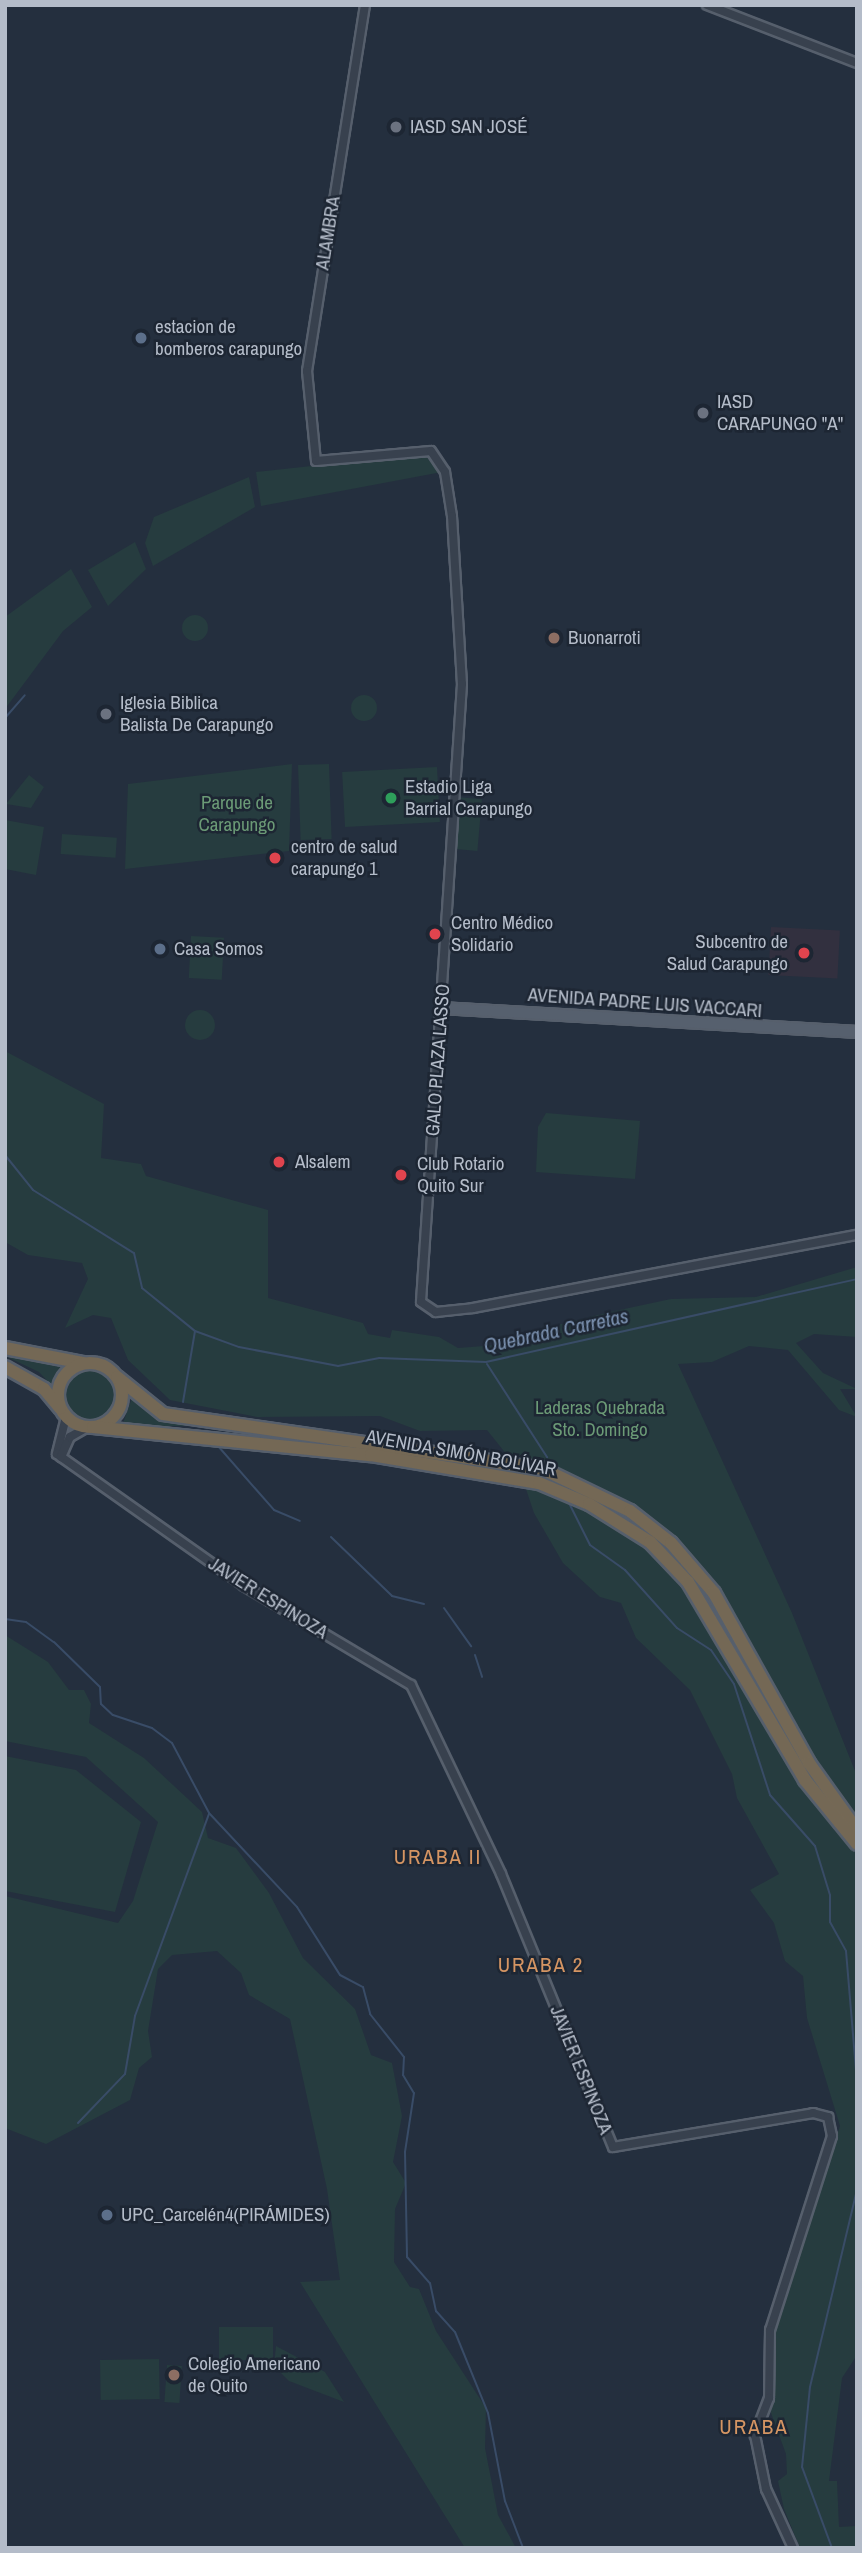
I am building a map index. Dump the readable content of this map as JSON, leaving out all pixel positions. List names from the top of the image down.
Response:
{
  "streets": {
    "highway": ["AVENIDA SIMÓN BOLÍVAR"],
    "main road": ["AVENIDA PADRE LUIS VACCARI"],
    "street": ["ALAMBRA", "GALO PLAZA LASSO", "JAVIER ESPINOZA"]
  },
  "crossings": [
    ["ALAMBRA", "GALO PLAZA LASSO"],
    ["AVENIDA PADRE LUIS VACCARI", "GALO PLAZA LASSO"]
  ],
  "districts": ["URABA II", "URABA 2", "URABA"],
  "water": ["Quebrada Carretas"],
  "parks": ["Parque de Carapungo", "Laderas Quebrada Sto. Domingo"],
  "places": [
    "IASD SAN JOSÉ",
    "estacion de bomberos carapungo",
    "IASD CARAPUNGO \"A\"",
    "Buonarroti",
    "Iglesia Biblica Balista De Carapungo",
    "Estadio Liga Barrial Carapungo",
    "centro de salud carapungo 1",
    "Centro Médico Solidario",
    "Casa Somos",
    "Subcentro de Salud Carapungo",
    "Alsalem",
    "Club Rotario Quito Sur",
    "UPC_Carcelén4(PIRÁMIDES)",
    "Colegio Americano de Quito"
  ]
}
